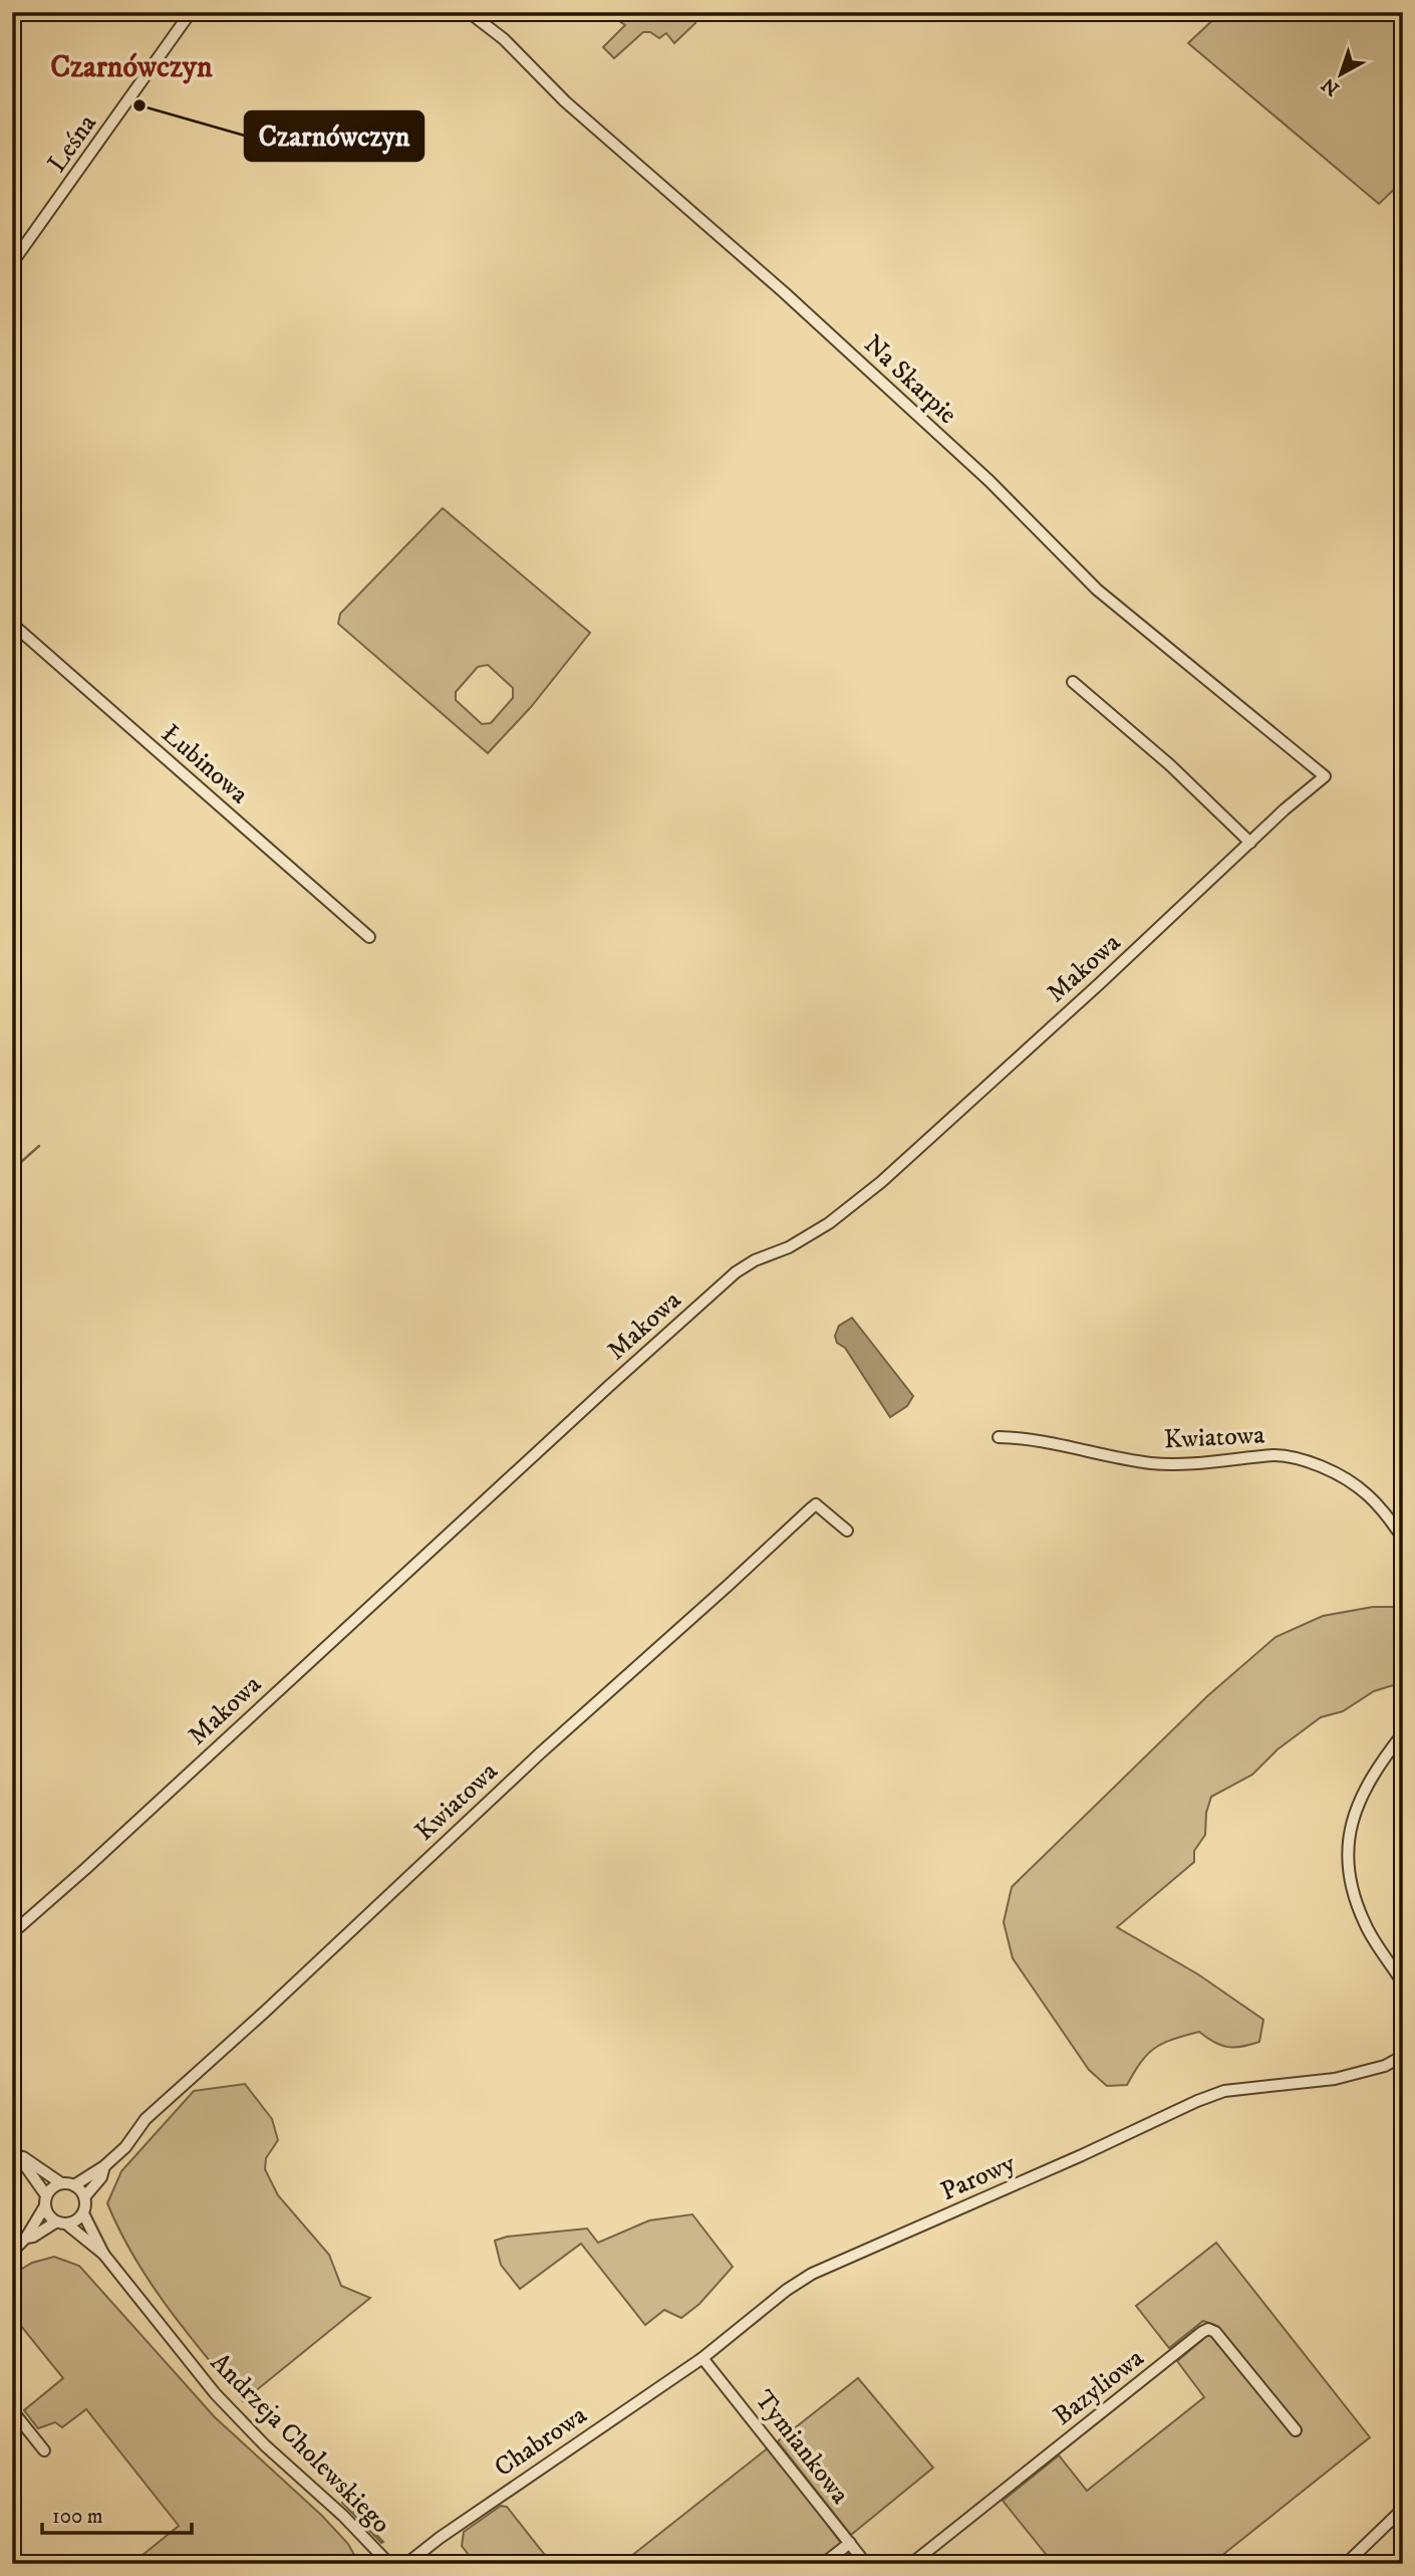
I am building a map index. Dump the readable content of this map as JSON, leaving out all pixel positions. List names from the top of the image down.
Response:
{
  "streets": {
    "street": [
      "Leśna",
      "Na Skarpie",
      "Łubinowa",
      "Makowa",
      "Kwiatowa",
      "Parowy",
      "Bazyliowa",
      "Chabrowa",
      "Andrzeja Cholewskiego",
      "Tymiankowa"
    ]
  },
  "crossings": [
    ["Na Skarpie", "Makowa"],
    ["Kwiatowa", "Andrzeja Cholewskiego"],
    ["Parowy", "Chabrowa"],
    ["Parowy", "Tymiankowa"],
    ["Chabrowa", "Tymiankowa"]
  ],
  "districts": ["Czarnówczyn"],
  "places": ["Czarnówczyn"],
  "scale_bar": "100 m",
  "north": "bottom left"
}
